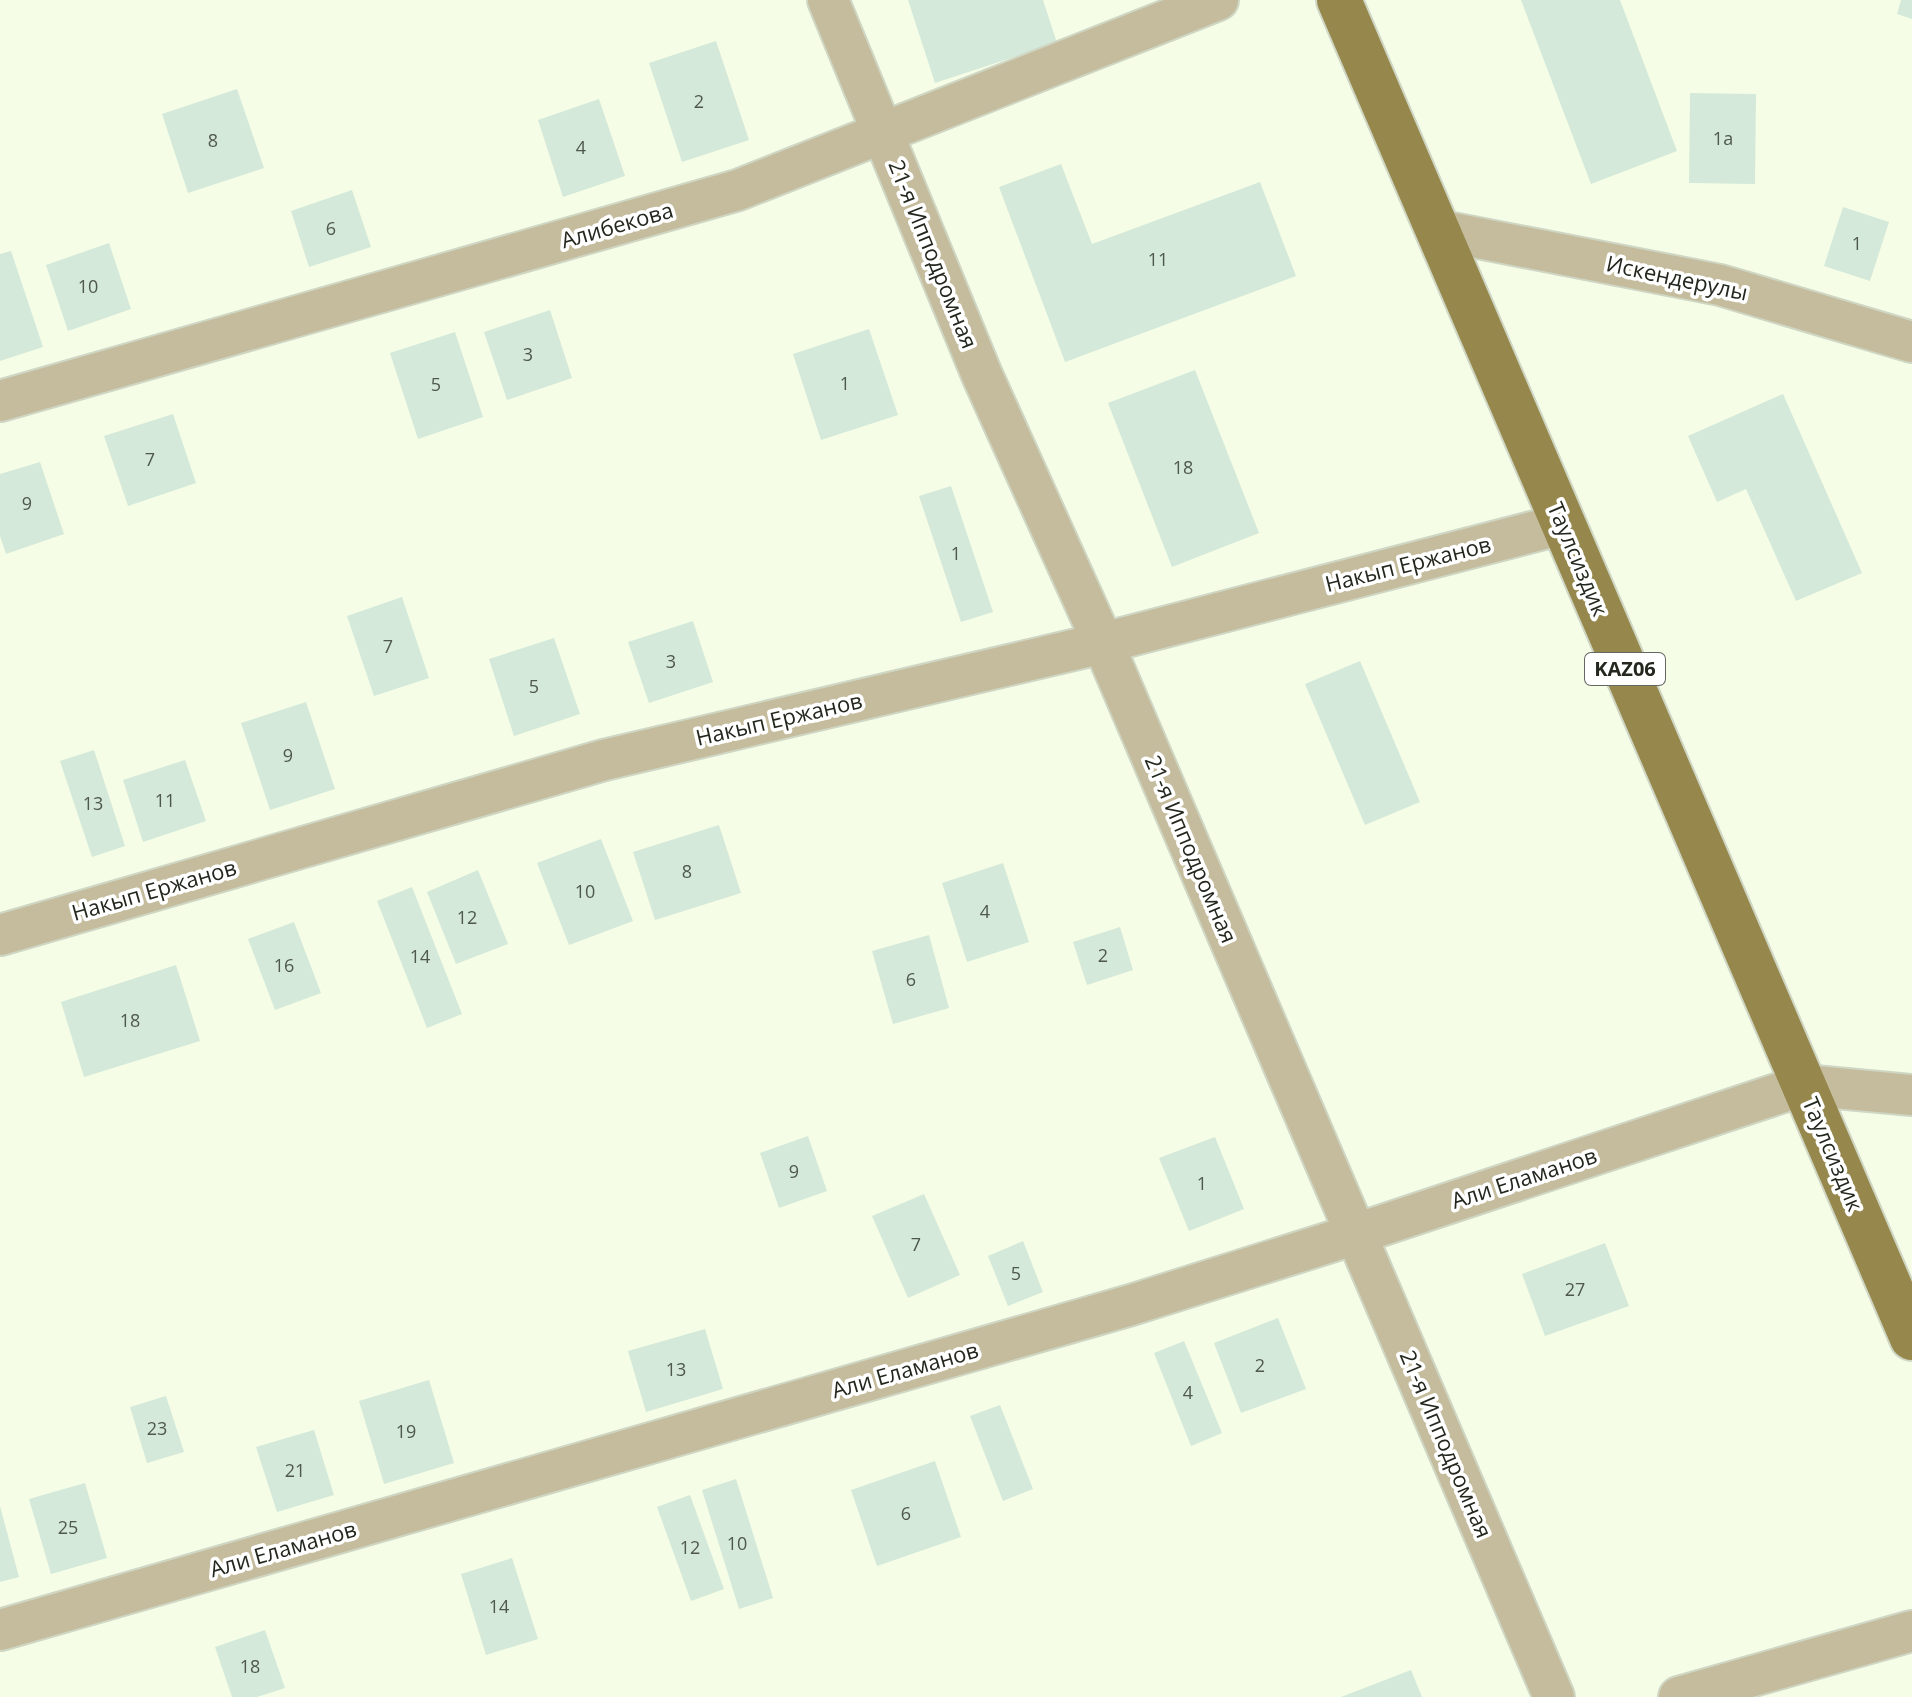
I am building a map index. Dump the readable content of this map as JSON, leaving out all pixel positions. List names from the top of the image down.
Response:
{
  "streets": {
    "main road": ["Таулсиздик", "KAZ06"],
    "street": [
      "Алибекова",
      "21-я Ипподромная",
      "Искендерулы",
      "Накып Ержанов",
      "Али Еламанов"
    ]
  },
  "crossings": [
    ["Алибекова", "21-я Ипподромная"],
    ["21-я Ипподромная", "Накып Ержанов"],
    ["21-я Ипподромная", "Али Еламанов"],
    ["Искендерулы", "Таулсиздик"],
    ["Таулсиздик", "Накып Ержанов"],
    ["Таулсиздик", "Али Еламанов"]
  ],
  "house_numbers": [
    "2",
    "1а",
    "8",
    "4",
    "6",
    "1",
    "11",
    "10",
    "3",
    "1",
    "5",
    "7",
    "18",
    "9",
    "1",
    "7",
    "3",
    "5",
    "9",
    "11",
    "13",
    "8",
    "10",
    "4",
    "12",
    "2",
    "14",
    "16",
    "6",
    "18",
    "9",
    "1",
    "7",
    "5",
    "27",
    "2",
    "13",
    "4",
    "23",
    "19",
    "21",
    "6",
    "25",
    "10",
    "12",
    "14",
    "18"
  ]
}
